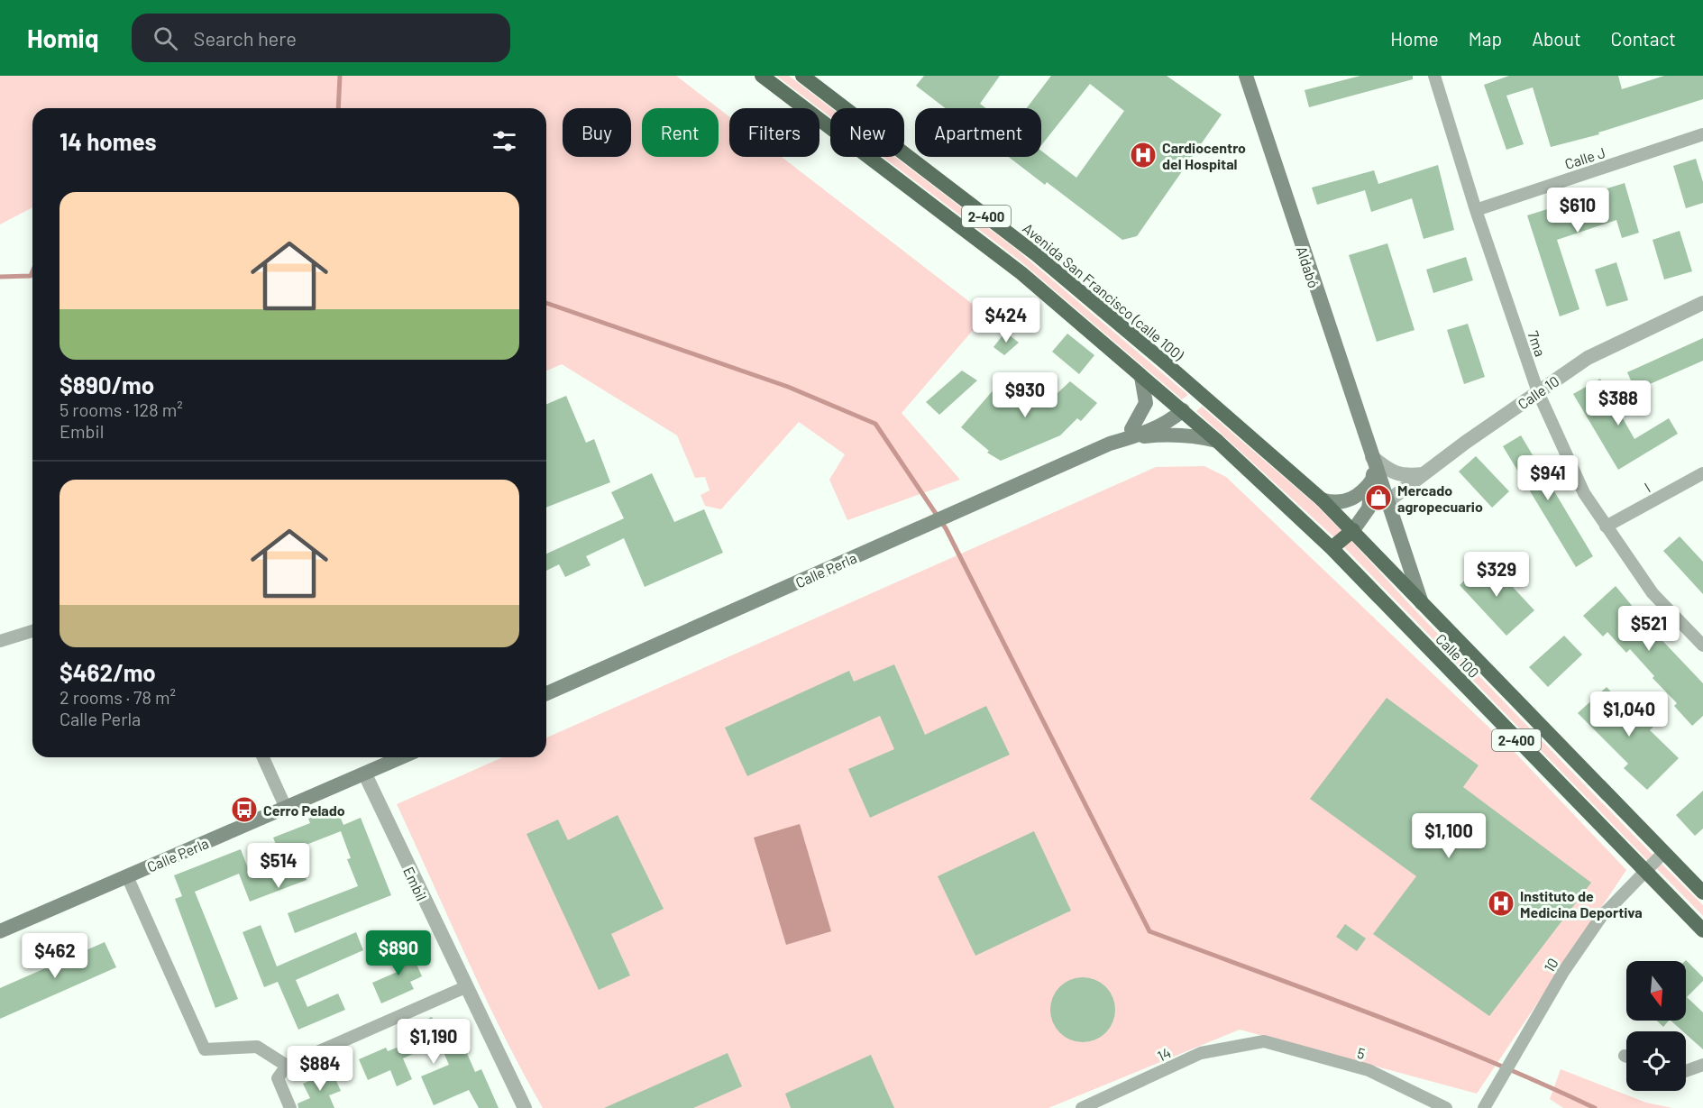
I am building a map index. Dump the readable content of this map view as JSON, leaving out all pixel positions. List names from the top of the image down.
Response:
{
  "streets": {
    "highway": ["2-400", "Avenida San Francisco (calle 100)", "Calle 100"],
    "main road": ["Aldabó", "Calle Perla"],
    "street": [
      "Calle J",
      "7ma",
      "Calle 10",
      "I",
      "Embil",
      "10",
      "5",
      "14"
    ]
  },
  "crossings": [
    ["Calle J", "7ma"],
    ["2-400", "Calle Perla"],
    ["2-400", "Calle 100"],
    ["Aldabó", "Calle 10"],
    ["Aldabó", "Calle 100"],
    ["Avenida San Francisco (calle 100)", "Calle 100"],
    ["7ma", "Calle 10"],
    ["7ma", "I"],
    ["Calle Perla", "Calle 100"],
    ["Calle Perla", "Embil"],
    ["Calle 100", "10"],
    ["5", "14"]
  ],
  "places": {
    "hospital": ["Cardiocentro del Hospital", "Instituto de Medicina Deportiva"],
    "shop": ["Mercado agropecuario"],
    "bus stop": ["Cerro Pelado"]
  },
  "north": "bottom",
  "page": {
    "header": "Homiq",
    "search": "Search here",
    "nav": [
      "Home",
      "Map",
      "About",
      "Contact"
    ],
    "chip": [
      "Buy",
      "Rent",
      "Filters",
      "New",
      "Apartment"
    ],
    "heading": "14 homes",
    "list": [
      {
        "name": "$890/mo",
        "note": "5 rooms · 128 m² · Embil"
      },
      {
        "name": "$462/mo",
        "note": "2 rooms · 78 m² · Calle Perla"
      }
    ],
    "price": [
      "$610",
      "$424",
      "$930",
      "$388",
      "$941",
      "$329",
      "$521",
      "$1,040",
      "$1,100",
      "$514",
      "$890",
      "$462",
      "$1,190",
      "$884"
    ]
  }
}
